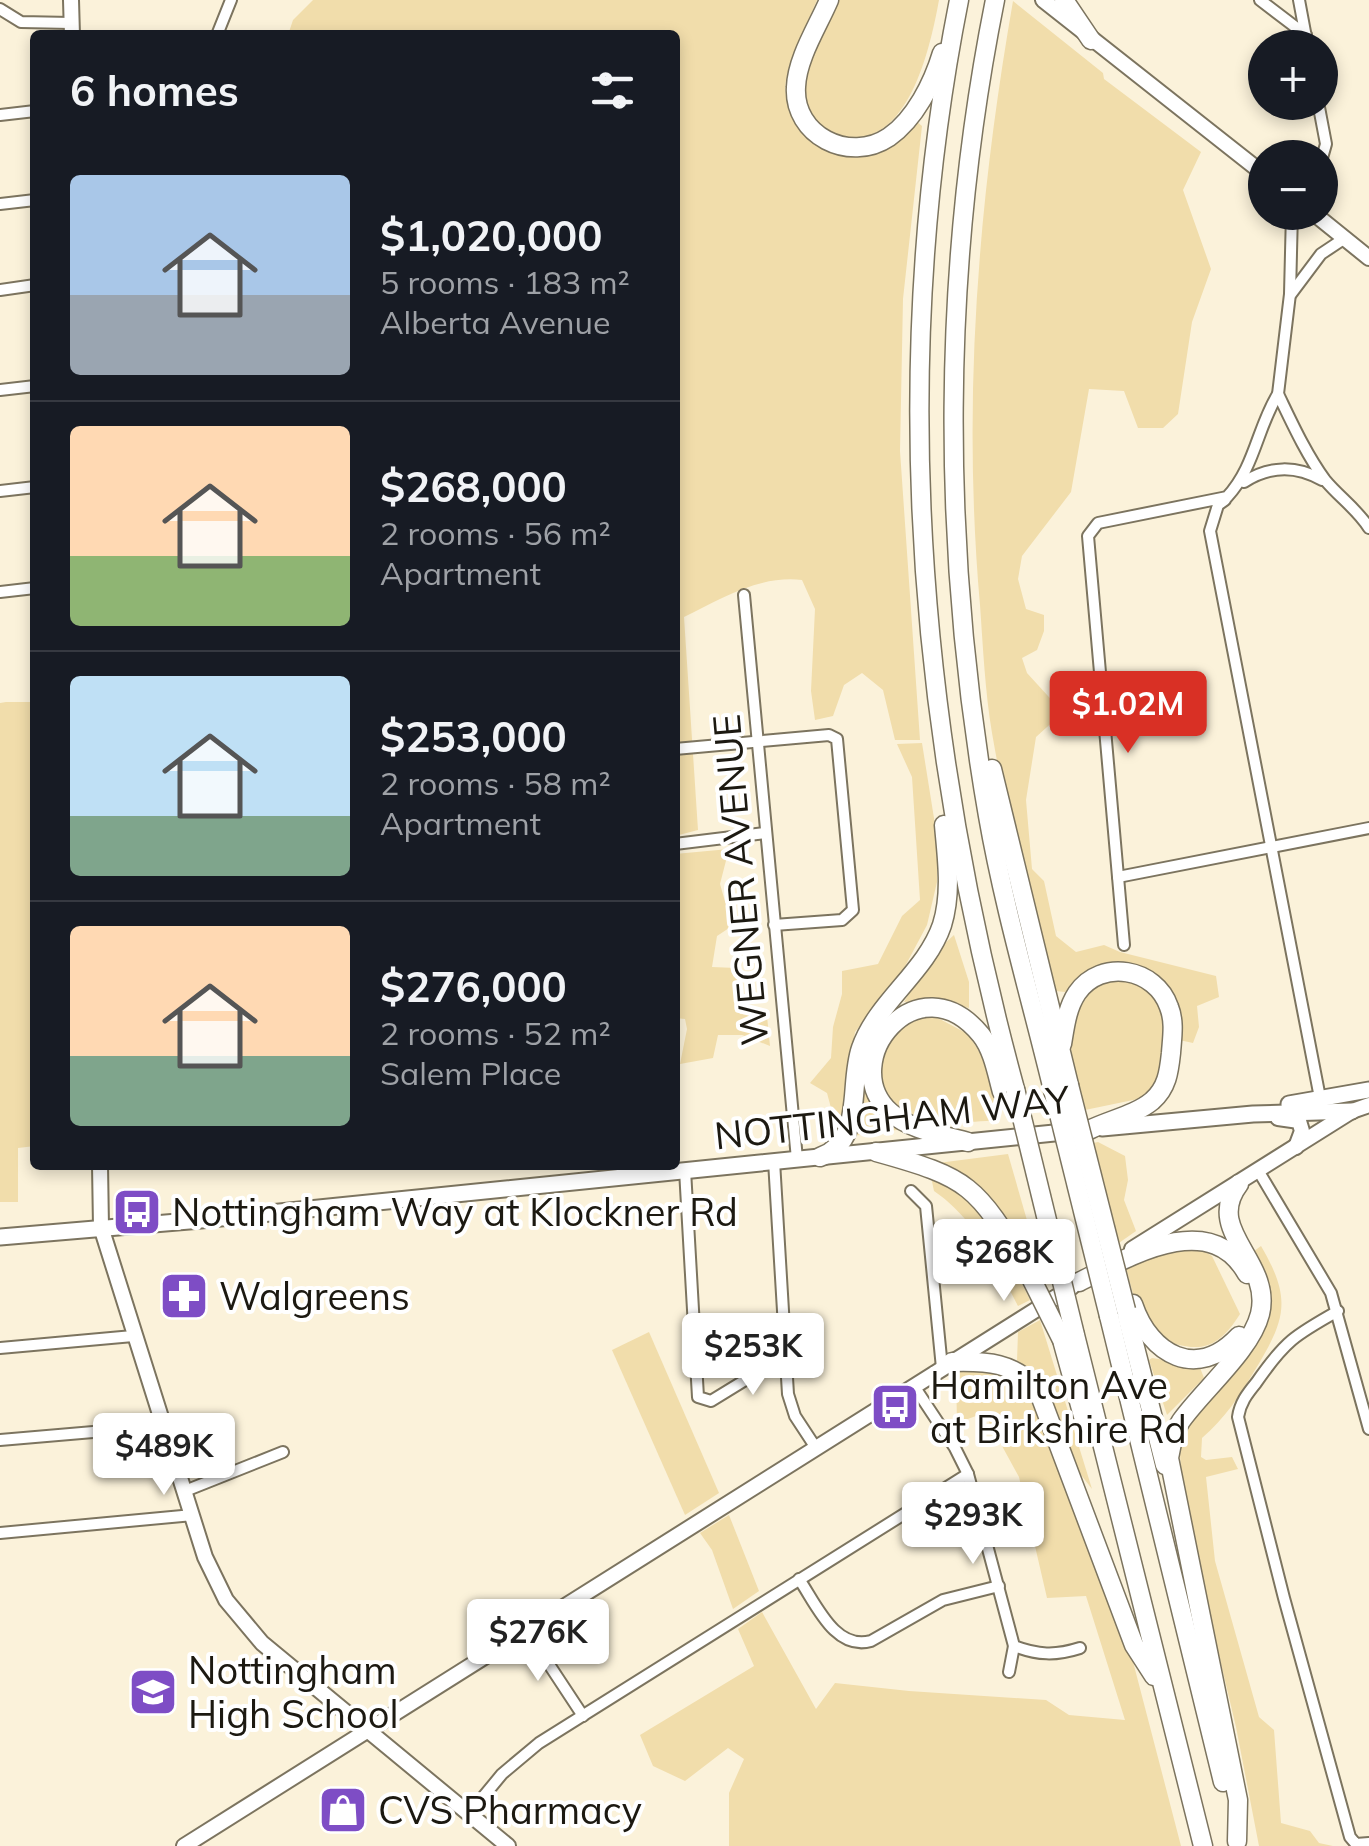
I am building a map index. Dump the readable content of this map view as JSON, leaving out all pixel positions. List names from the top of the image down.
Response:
{
  "streets": {
    "main road": ["NOTTINGHAM WAY"],
    "street": ["WEGNER AVENUE"]
  },
  "crossings": [
    ["WEGNER AVENUE", "NOTTINGHAM WAY"]
  ],
  "places": {
    "bus stop": ["Nottingham Way at Klockner Rd", "Hamilton Ave at Birkshire Rd"],
    "pharmacy": ["Walgreens"],
    "school or university": ["Nottingham High School"],
    "shop": ["CVS Pharmacy"]
  },
  "page": {
    "map_buttons": ["+", "−"],
    "heading": "6 homes",
    "list": [
      {
        "name": "$1,020,000",
        "note": "5 rooms · 183 m² · Alberta Avenue"
      },
      {
        "name": "$268,000",
        "note": "2 rooms · 56 m² · Apartment"
      },
      {
        "name": "$253,000",
        "note": "2 rooms · 58 m² · Apartment"
      },
      {
        "name": "$276,000",
        "note": "2 rooms · 52 m² · Salem Place"
      }
    ],
    "price": [
      "$1.02M",
      "$268K",
      "$253K",
      "$489K",
      "$293K",
      "$276K"
    ]
  }
}
